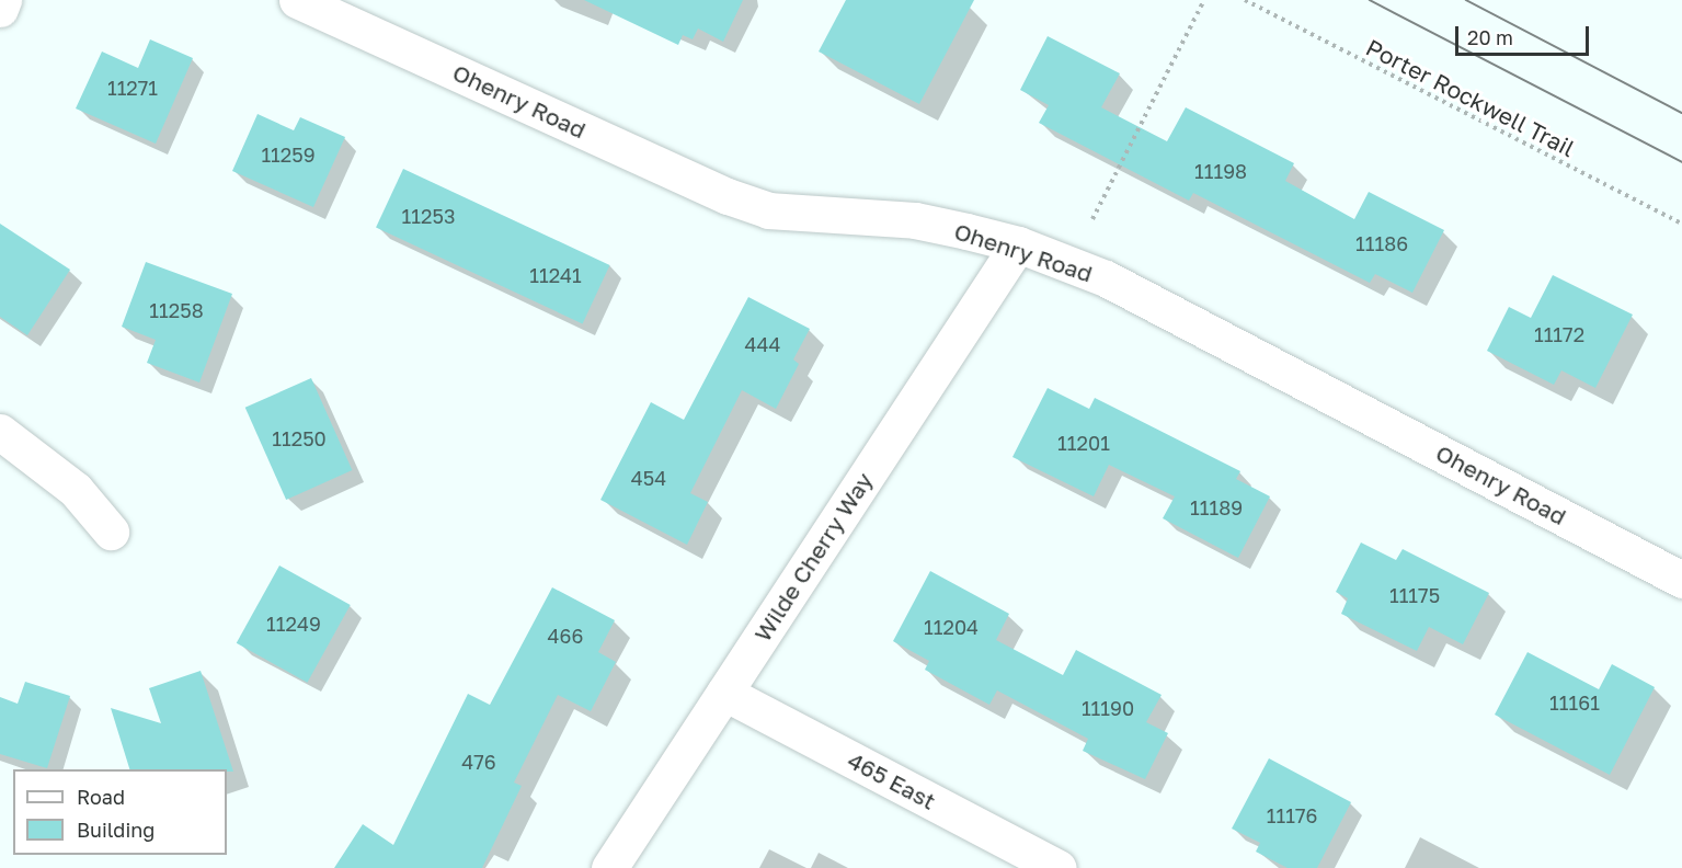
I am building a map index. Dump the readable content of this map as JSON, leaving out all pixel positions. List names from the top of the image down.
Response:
{
  "streets": {
    "street": ["Ohenry Road", "Wilde Cherry Way", "465 East"],
    "path": ["Porter Rockwell Trail"]
  },
  "crossings": [
    ["Ohenry Road", "Wilde Cherry Way"],
    ["Wilde Cherry Way", "465 East"]
  ],
  "house_numbers": [
    "11271",
    "11259",
    "11198",
    "11253",
    "11186",
    "11241",
    "11258",
    "11172",
    "444",
    "11250",
    "11201",
    "454",
    "11189",
    "11175",
    "11249",
    "11204",
    "466",
    "11161",
    "11190",
    "476",
    "11176"
  ],
  "legend": ["Road", "Building"],
  "scale_bar": "20 m"
}
